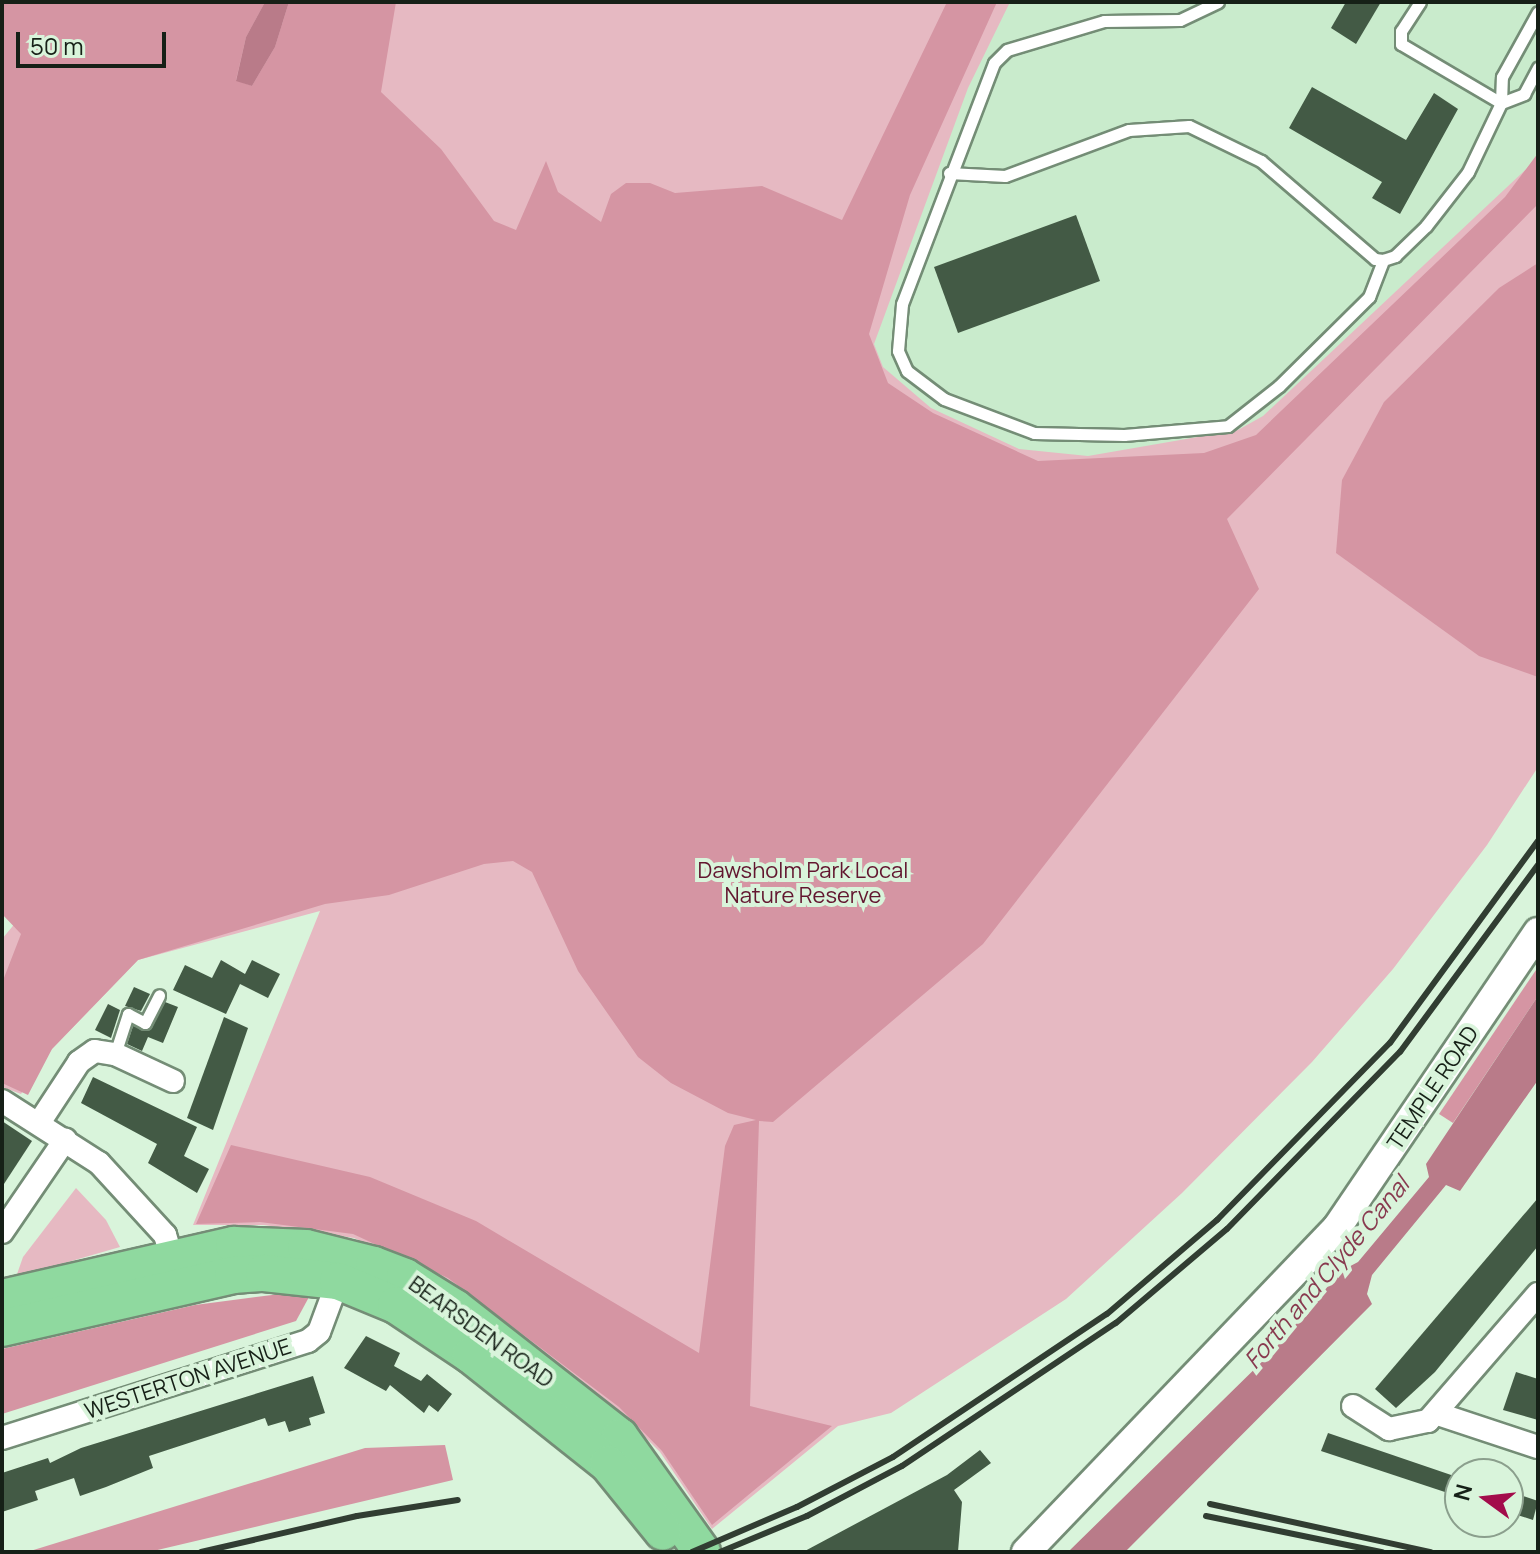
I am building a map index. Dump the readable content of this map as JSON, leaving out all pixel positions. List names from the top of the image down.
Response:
{
  "streets": {
    "main road": ["BEARSDEN ROAD"],
    "street": ["TEMPLE ROAD", "WESTERTON AVENUE"]
  },
  "crossings": [
    ["BEARSDEN ROAD", "WESTERTON AVENUE"]
  ],
  "water": ["Forth and Clyde Canal"],
  "parks": ["Dawsholm Park Local Nature Reserve"],
  "scale_bar": "50 m",
  "north": "left"
}
